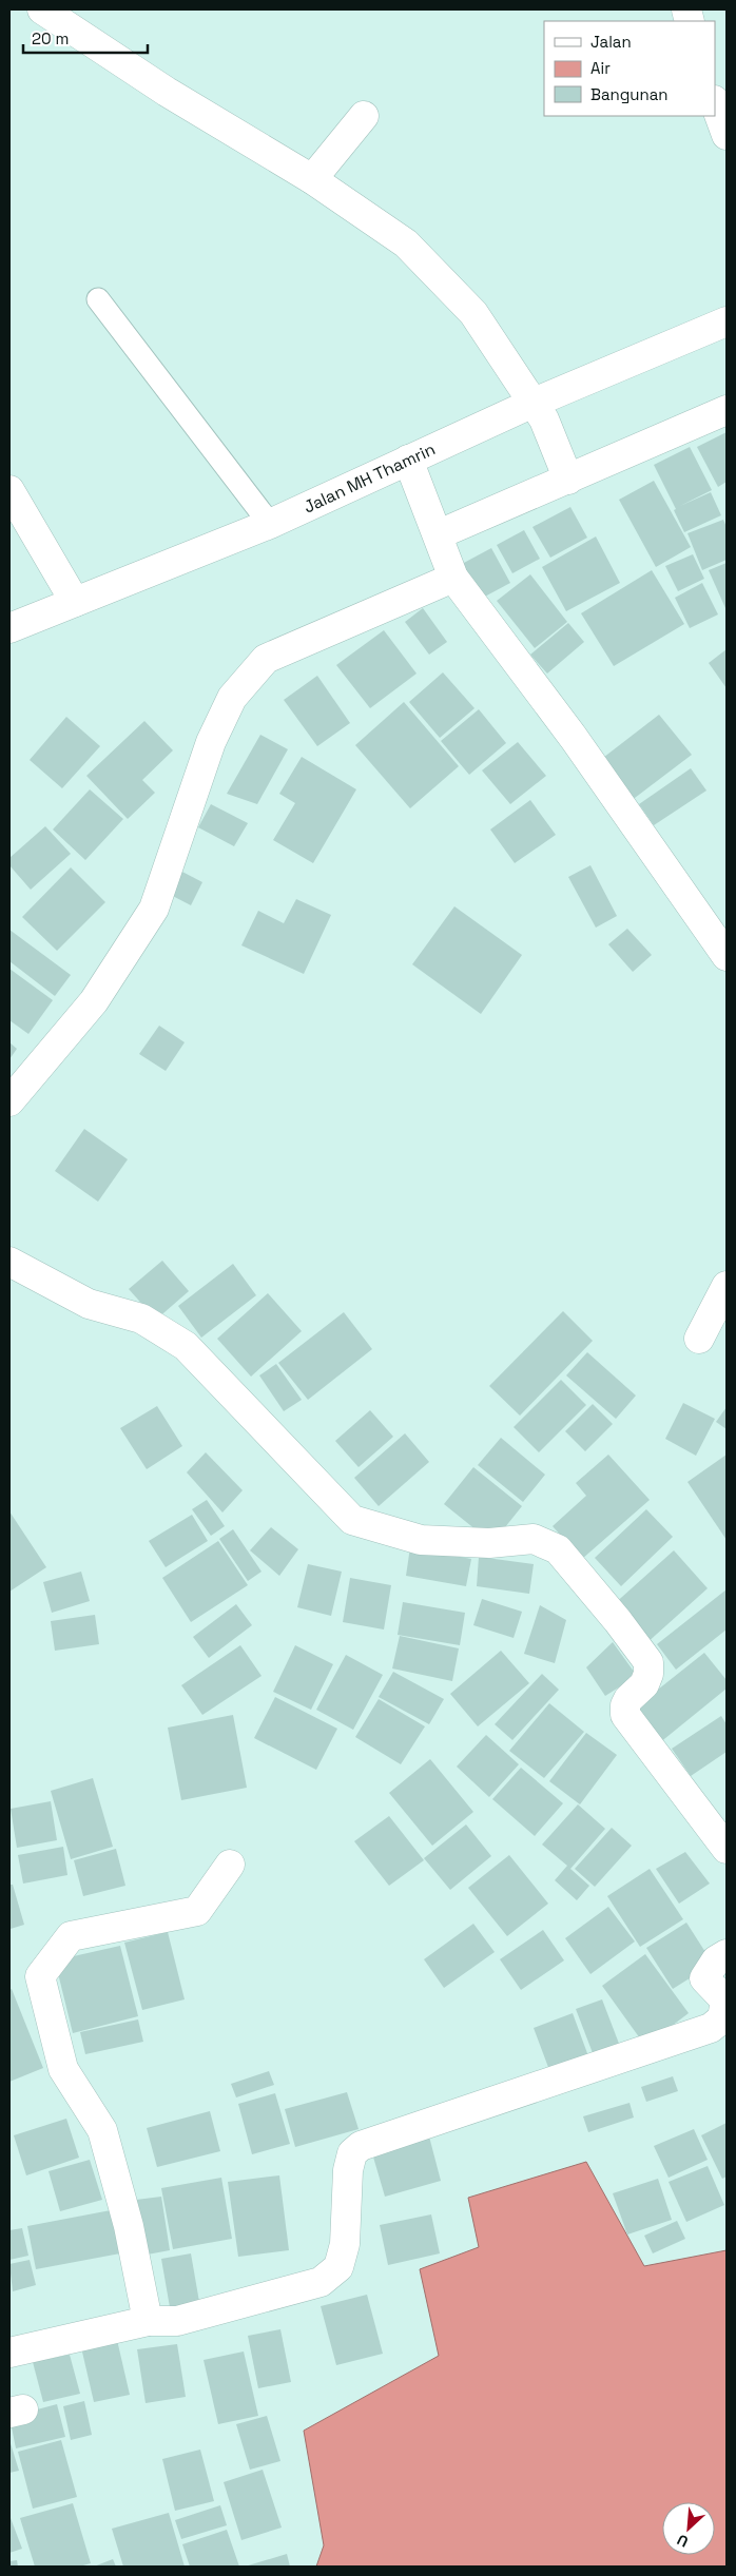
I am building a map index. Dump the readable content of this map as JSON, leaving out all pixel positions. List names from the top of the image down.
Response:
{
  "streets": {
    "street": ["Jalan MH Thamrin"]
  },
  "legend": ["Jalan", "Air", "Bangunan"],
  "scale_bar": "20 m",
  "north": "bottom left"
}
